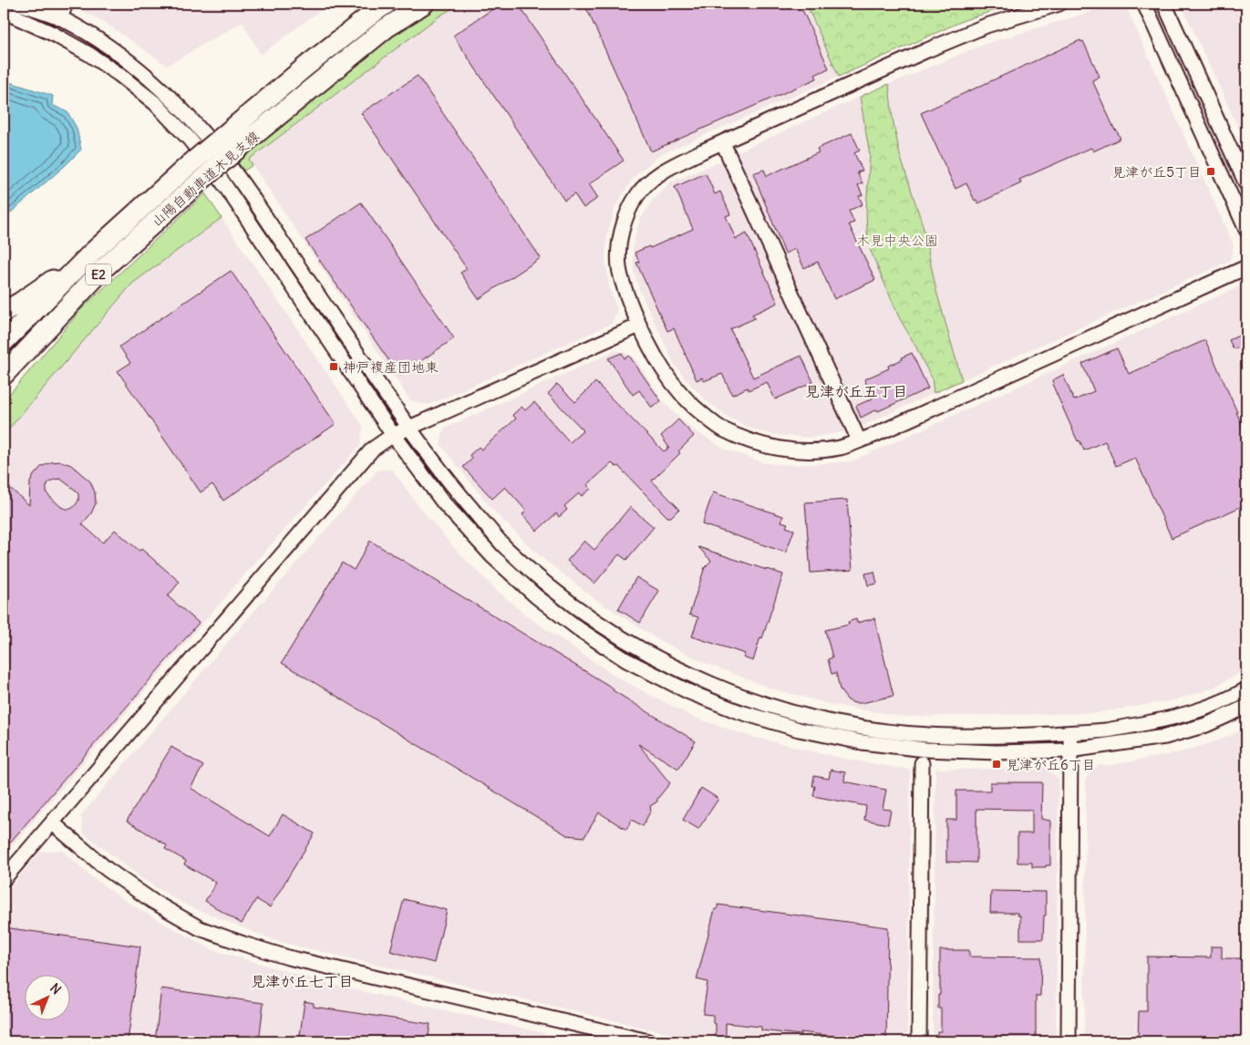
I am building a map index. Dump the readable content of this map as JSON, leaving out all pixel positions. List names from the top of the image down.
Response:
{
  "streets": {
    "highway": ["山陽自動車道木見支線", "E2"]
  },
  "districts": ["見津が丘五丁目", "見津が丘七丁目"],
  "parks": ["木見中央公園"],
  "places": {
    "transit": ["見津が丘5丁目", "神戸複産団地東", "見津が丘6丁目"]
  },
  "north": "top right"
}
